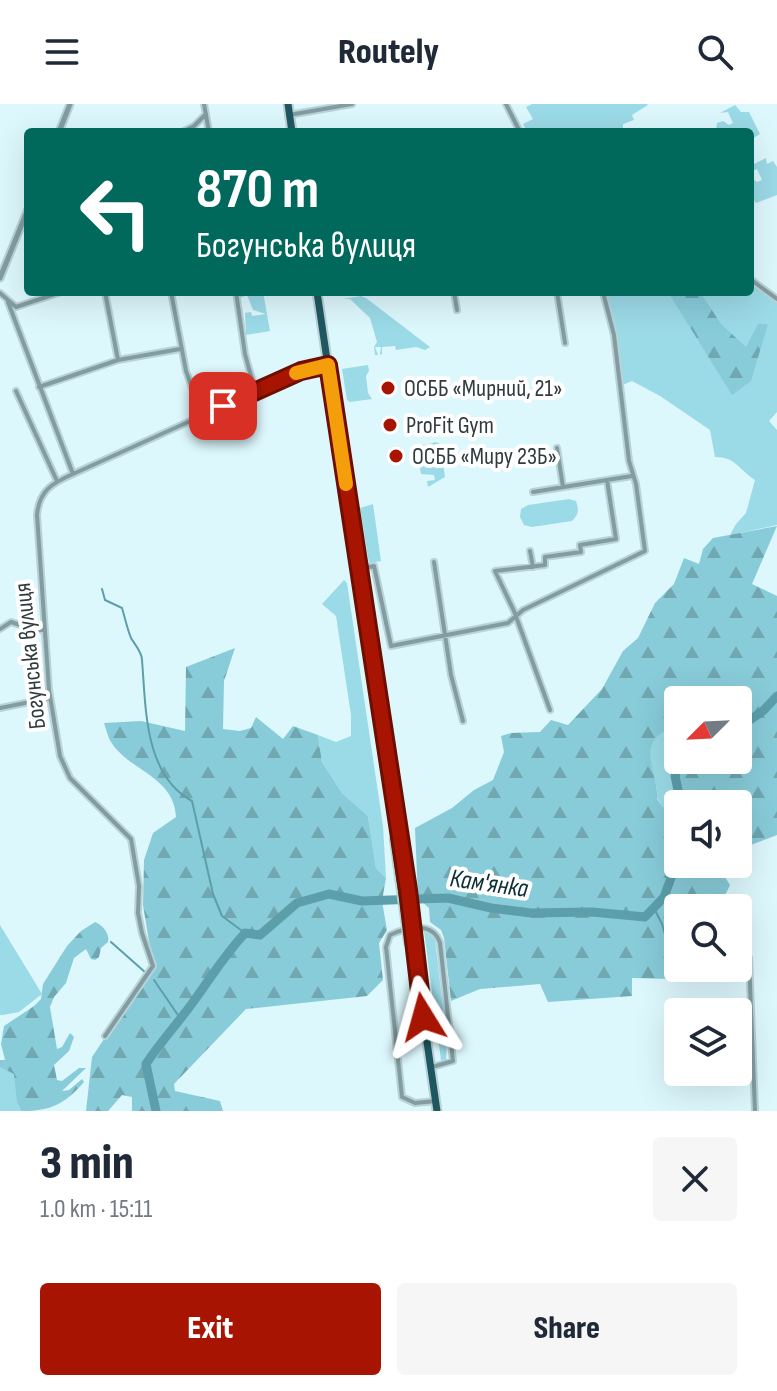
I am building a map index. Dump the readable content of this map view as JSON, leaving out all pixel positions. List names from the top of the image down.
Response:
{
  "streets": {
    "street": ["Богунська вулиця"]
  },
  "water": ["Кам'янка"],
  "places": ["ОСББ «Мирний, 21»", "ProFit Gym", "ОСББ «Миру 23Б»"],
  "north": "bottom left",
  "page": {
    "header": "Routely",
    "turn": ["870 m", "Богунська вулиця"],
    "heading": ["3 min", "1.0 km · 15:11"],
    "buttons": ["Exit", "Share"]
  }
}
